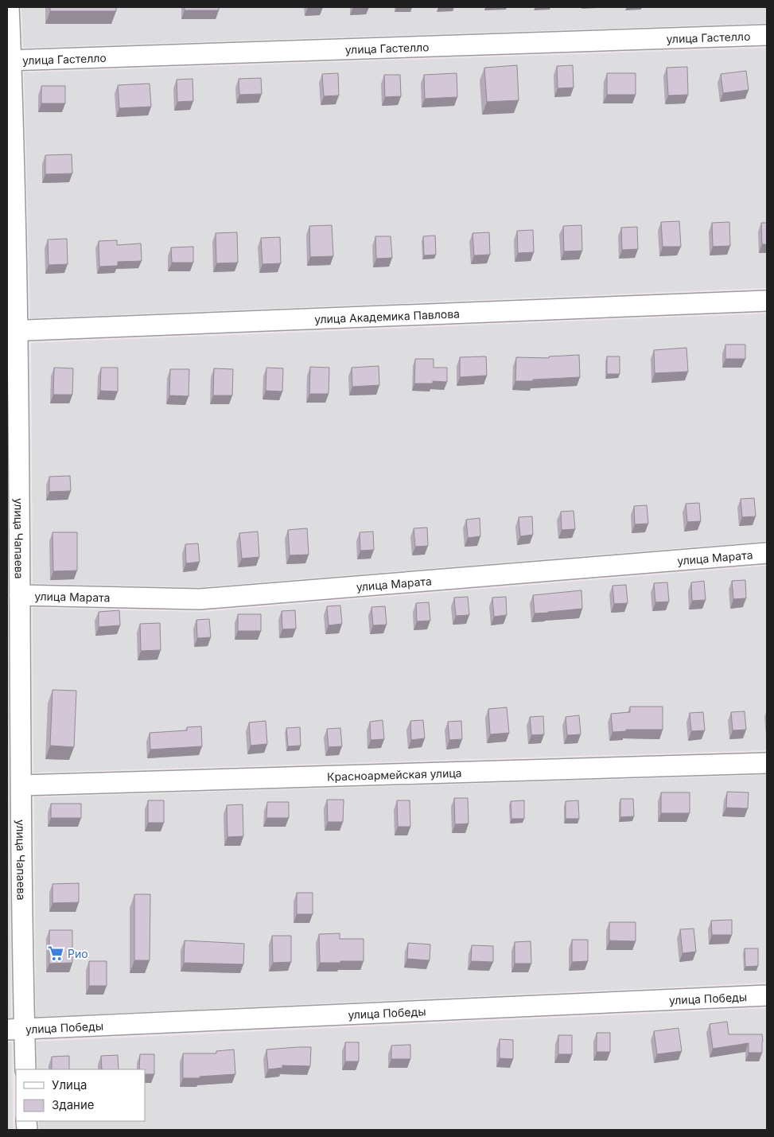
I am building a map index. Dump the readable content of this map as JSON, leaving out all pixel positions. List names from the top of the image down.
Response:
{
  "streets": {
    "street": [
      "улица Гастелло",
      "улица Академика Павлова",
      "улица Чапаева",
      "улица Марата",
      "Красноармейская улица",
      "улица Победы"
    ]
  },
  "crossings": [
    ["улица Гастелло", "улица Чапаева"],
    ["улица Академика Павлова", "улица Чапаева"],
    ["улица Чапаева", "улица Марата"],
    ["улица Чапаева", "Красноармейская улица"],
    ["улица Чапаева", "улица Победы"]
  ],
  "places": {
    "supermarket": ["Рио"]
  },
  "legend": ["Улица", "Здание"]
}
